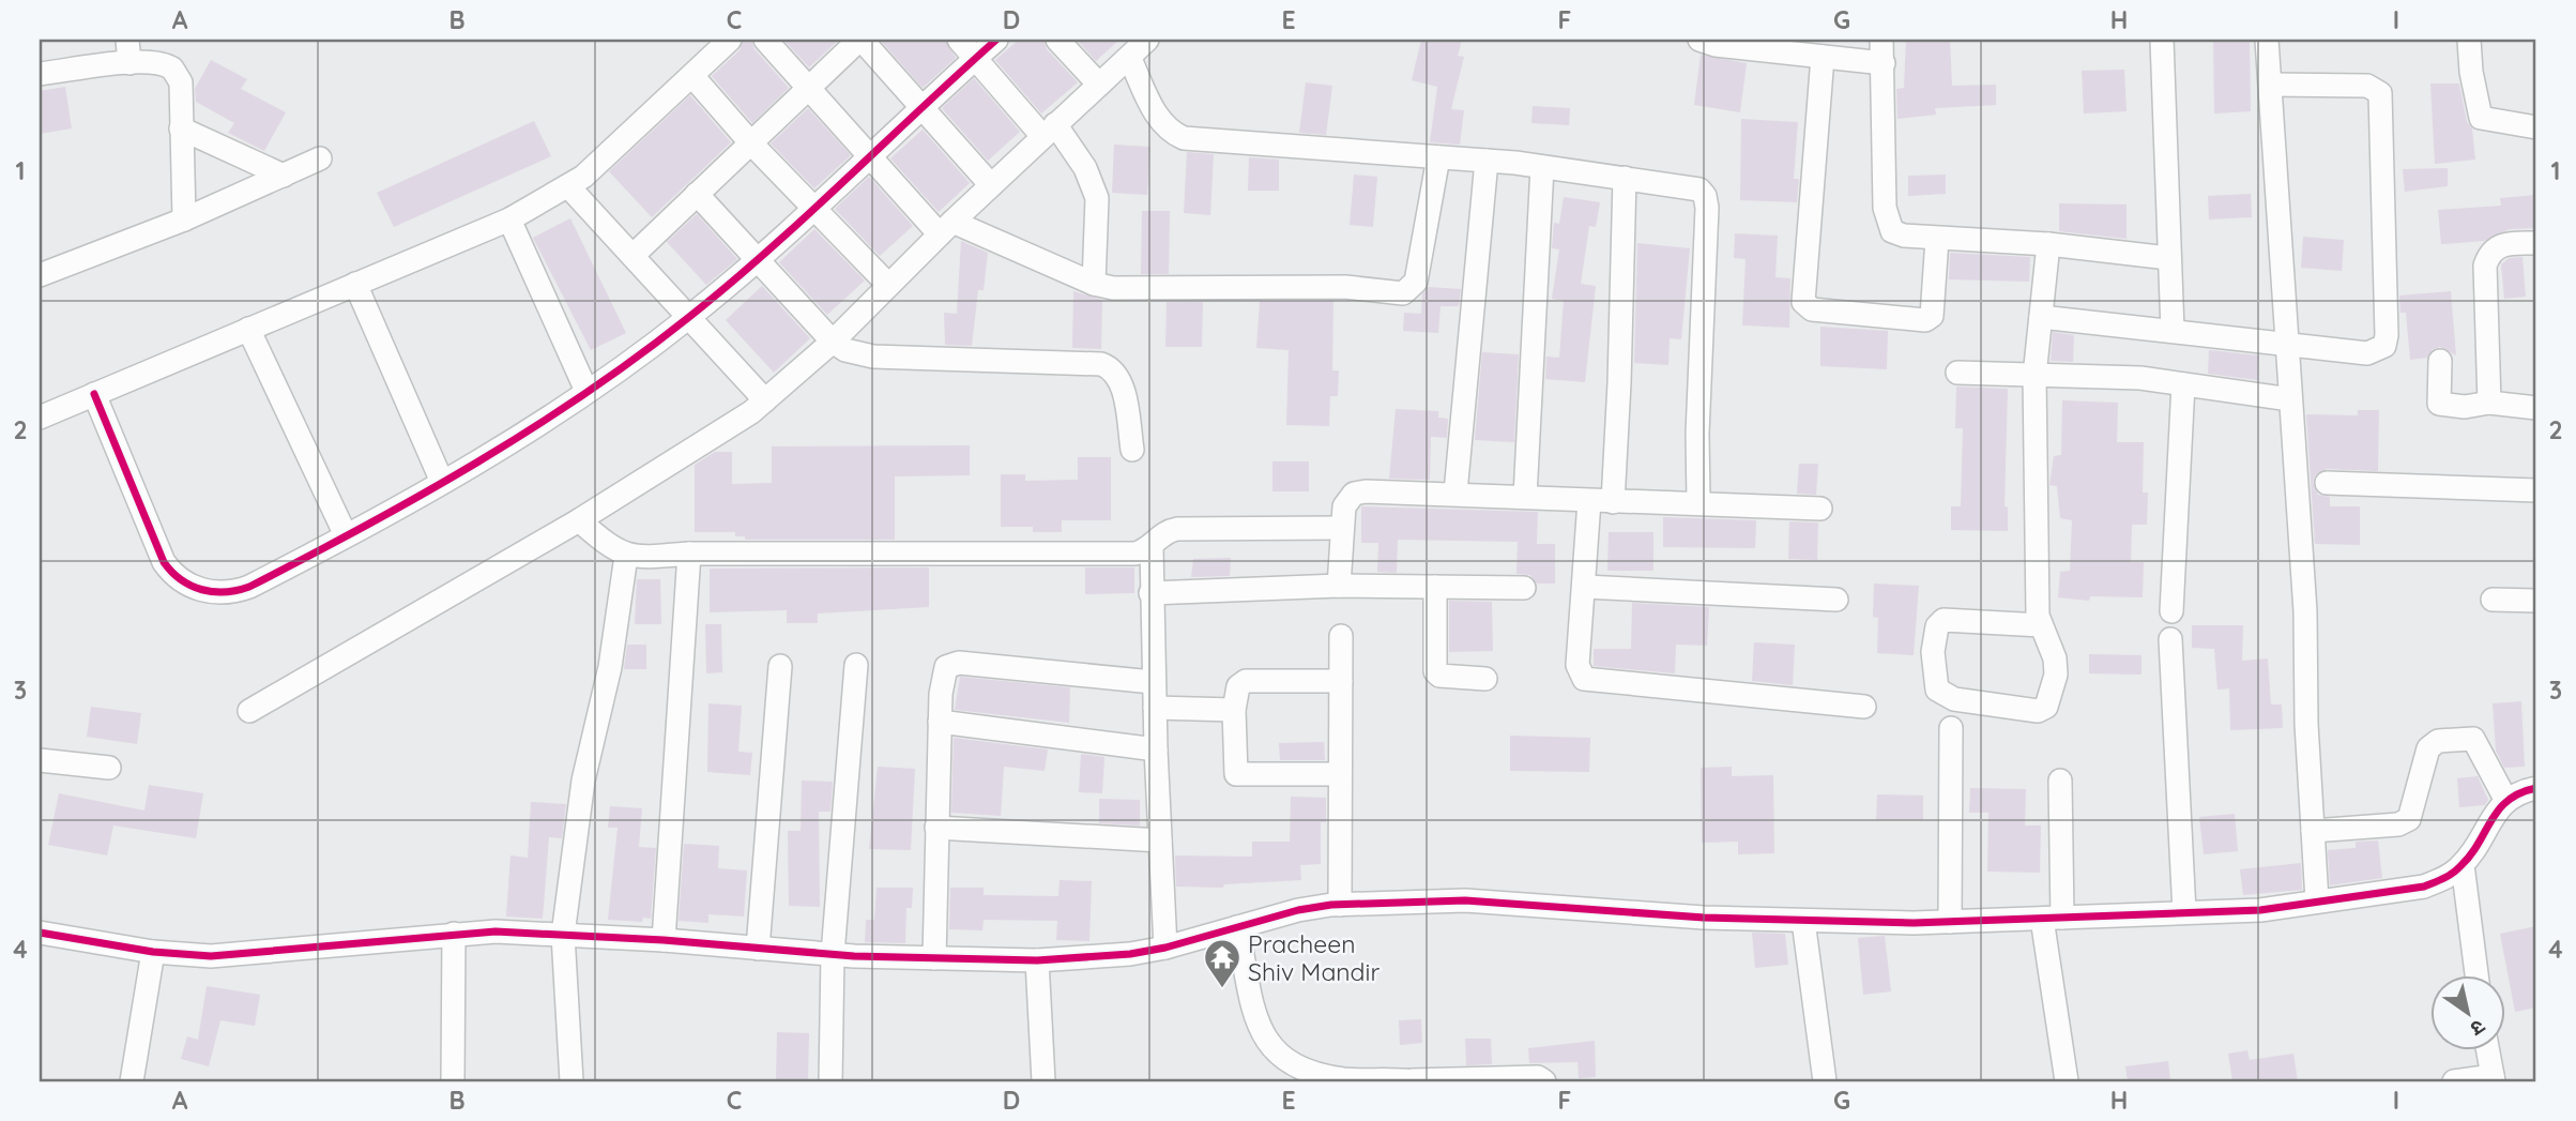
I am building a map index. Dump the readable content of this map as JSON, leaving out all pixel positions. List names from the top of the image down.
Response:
{
  "places": {
    "temple": ["Pracheen Shiv Mandir"]
  },
  "north": "bottom right",
  "grid": {
    "columns": [
      "A",
      "B",
      "C",
      "D",
      "E",
      "F",
      "G",
      "H",
      "I"
    ],
    "rows": [
      "1",
      "2",
      "3",
      "4"
    ]
  }
}
